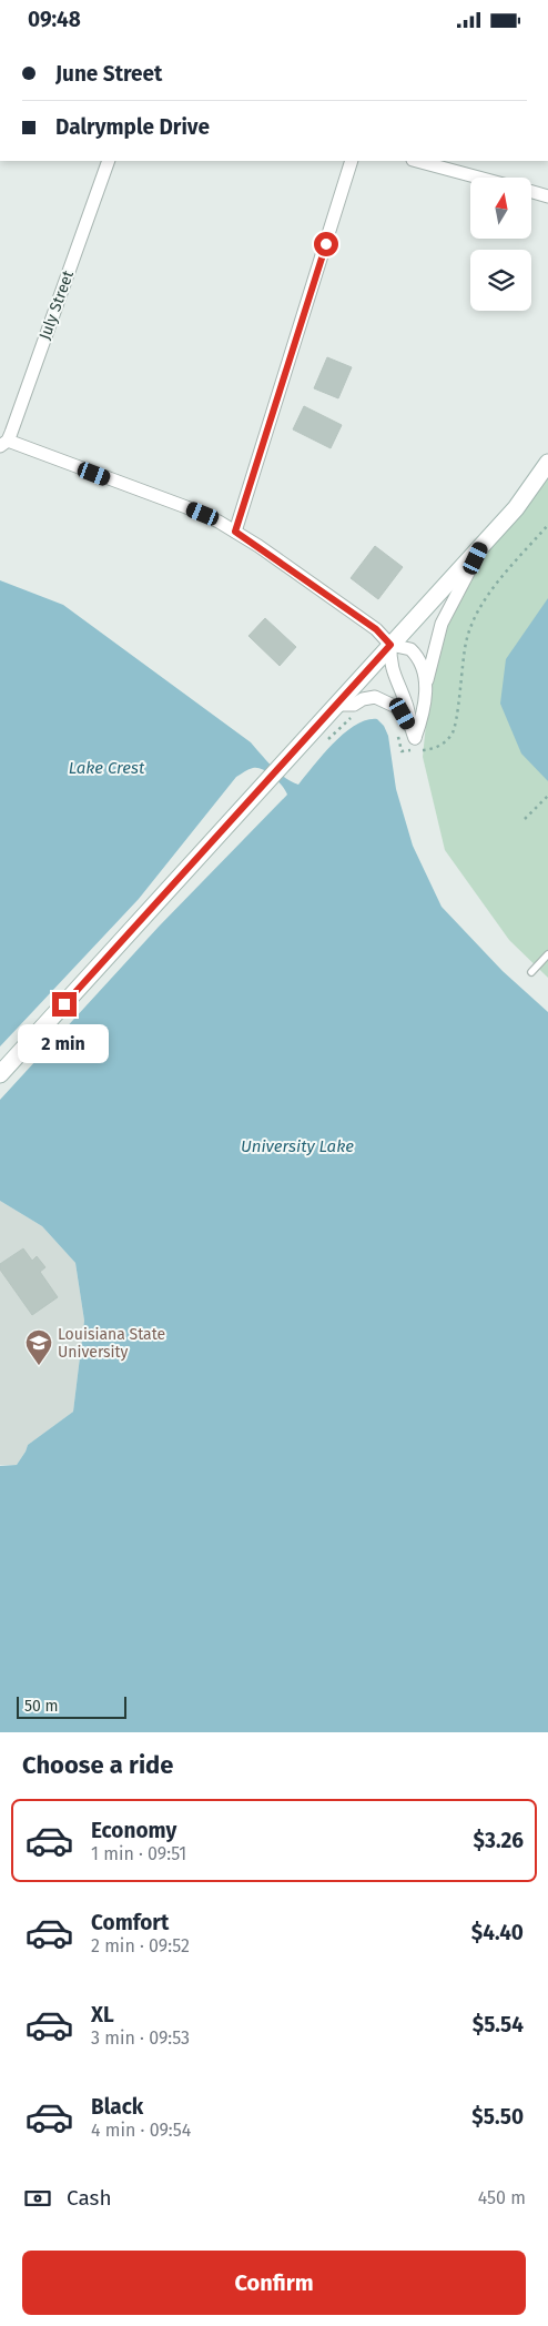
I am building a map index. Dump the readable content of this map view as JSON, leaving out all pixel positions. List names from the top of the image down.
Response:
{
  "streets": {
    "street": ["July Street"]
  },
  "water": ["Lake Crest", "University Lake"],
  "places": {
    "school or university": ["Louisiana State University"]
  },
  "scale_bar": "50 m",
  "north": "top",
  "page": {
    "status": "09:48",
    "banner": ["June Street", "Dalrymple Drive"],
    "bubble": "2 min",
    "scale": "50 m",
    "heading": "Choose a ride",
    "list": [
      {
        "name": "Economy",
        "note": "1 min · 09:51",
        "value": "$3.26"
      },
      {
        "name": "Comfort",
        "note": "2 min · 09:52",
        "value": "$4.40"
      },
      {
        "name": "XL",
        "note": "3 min · 09:53",
        "value": "$5.54"
      },
      {
        "name": "Black",
        "note": "4 min · 09:54",
        "value": "$5.50"
      }
    ],
    "pay": ["Cash", "450 m"],
    "buttons": "Confirm"
  }
}
